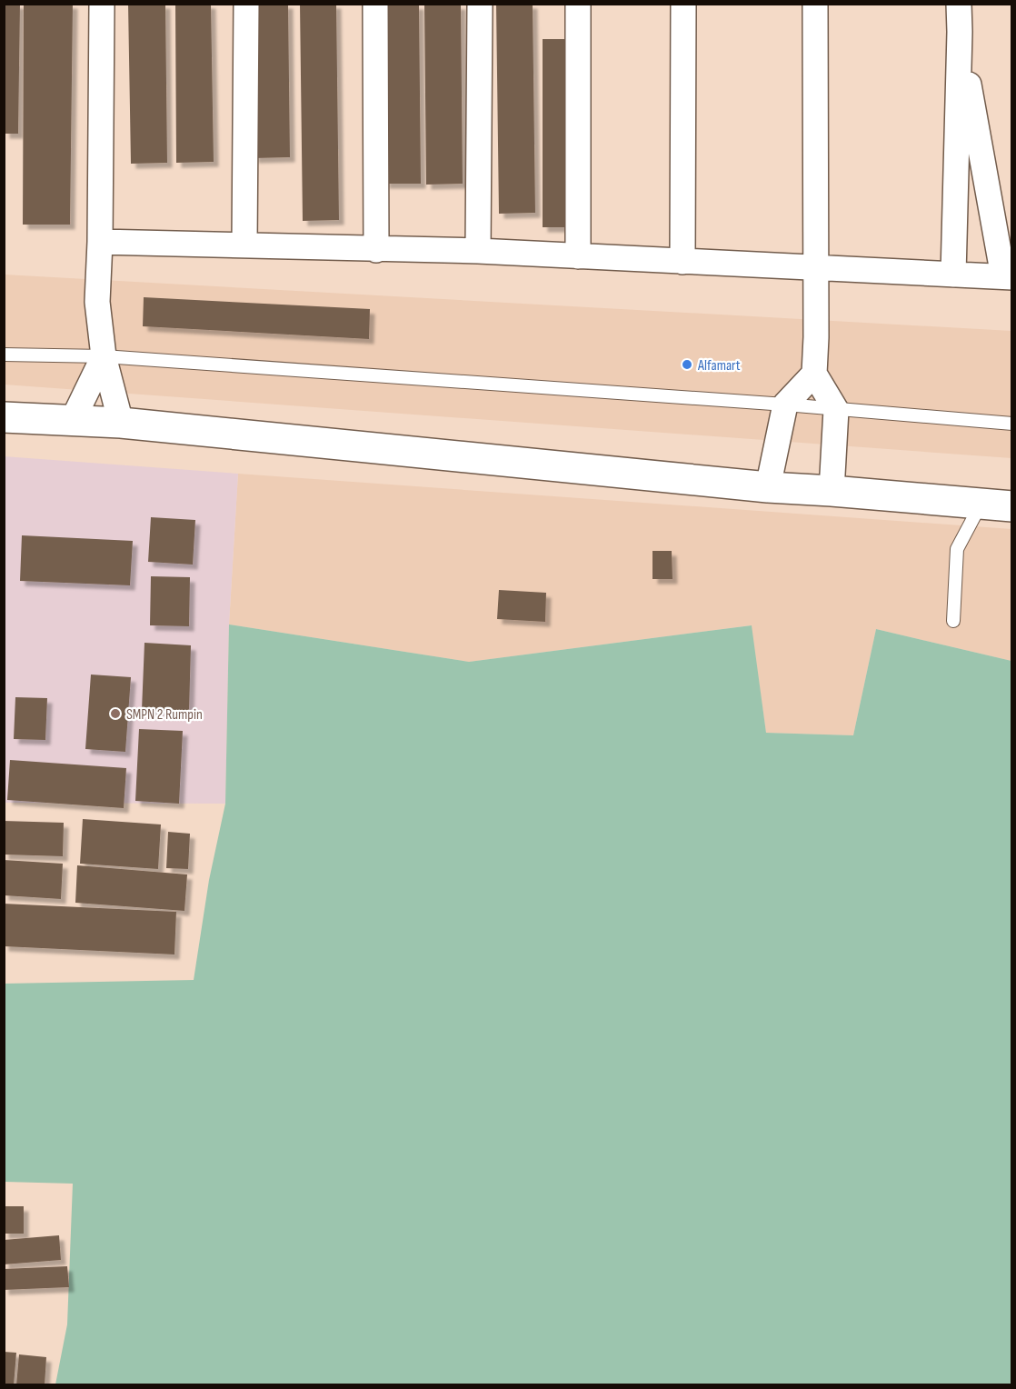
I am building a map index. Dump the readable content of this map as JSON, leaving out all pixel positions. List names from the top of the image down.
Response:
{
  "places": ["Alfamart", "SMPN 2 Rumpin"]
}
